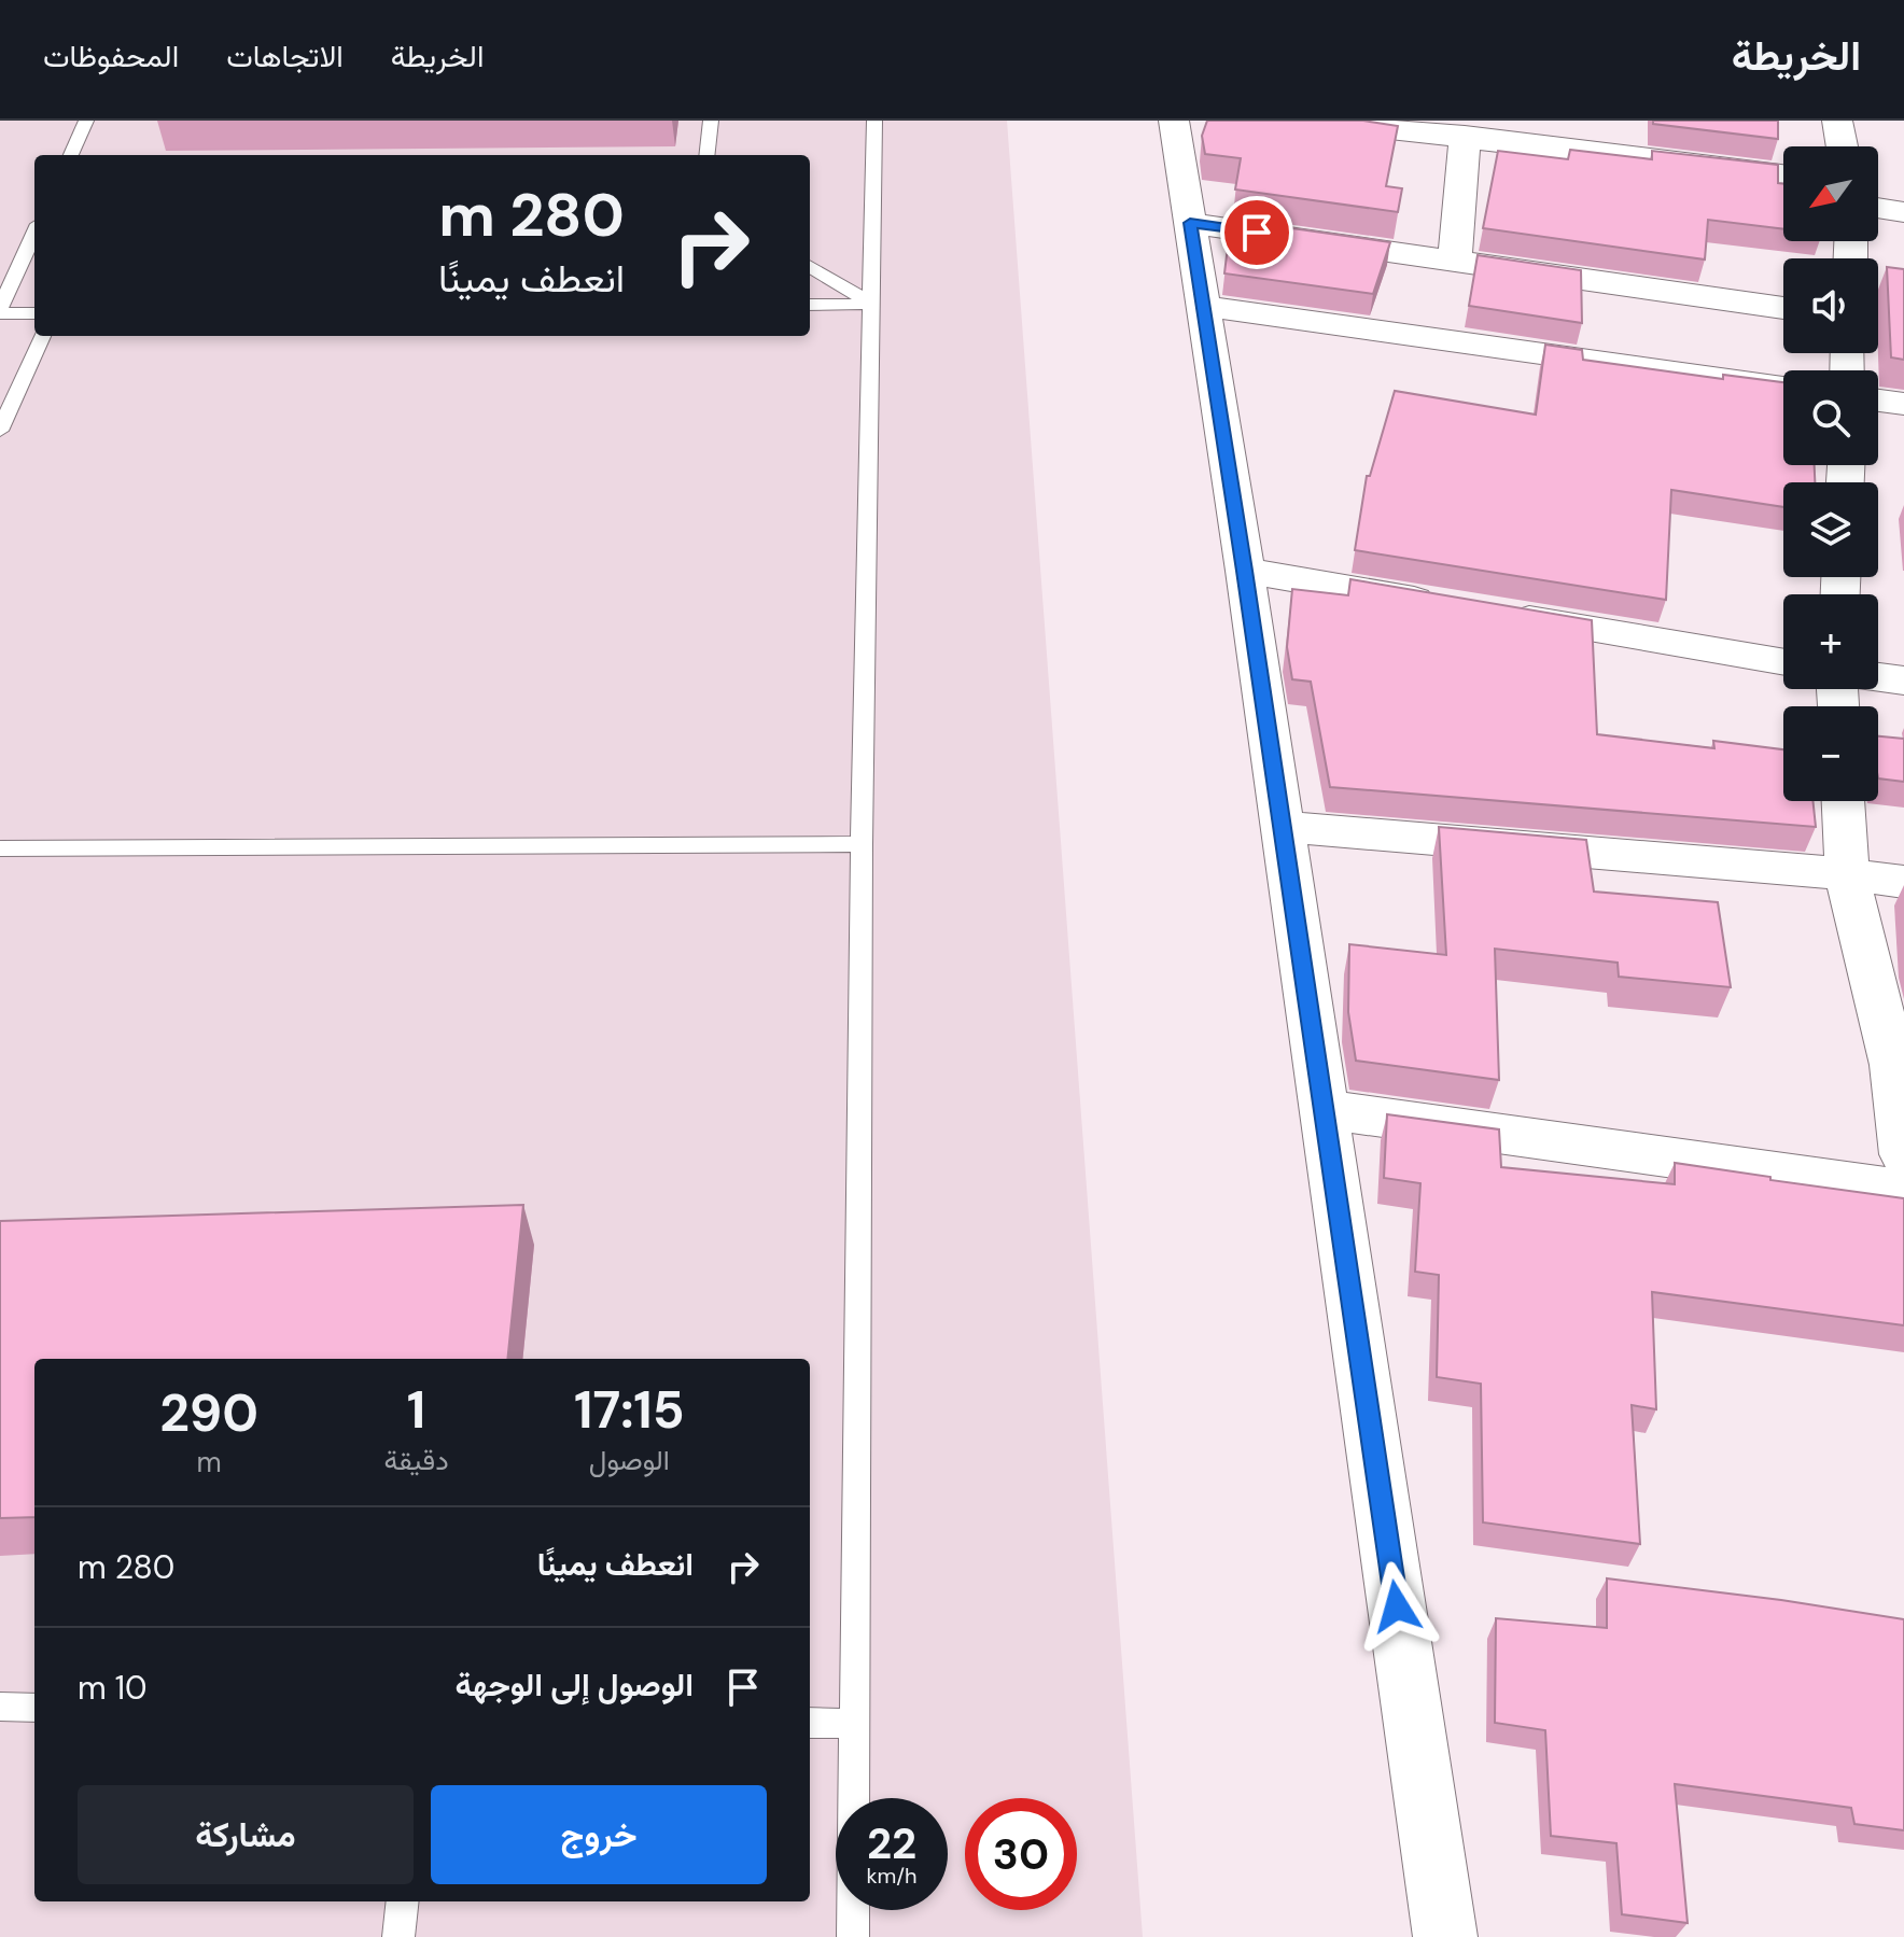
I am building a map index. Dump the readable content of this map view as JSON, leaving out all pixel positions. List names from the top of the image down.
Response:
{
  "north": "bottom left",
  "page": {
    "header": "الخريطة",
    "nav": ["الخريطة", "الاتجاهات", "المحفوظات"],
    "map_buttons": ["+", "−"],
    "turn": ["280 m", "انعطف يمينًا"],
    "eta": [
      "17:15",
      "الوصول",
      "1",
      "دقيقة",
      "290",
      "m"
    ],
    "list": [
      {
        "name": "انعطف يمينًا",
        "value": "280 m"
      },
      {
        "name": "الوصول إلى الوجهة",
        "value": "10 m"
      }
    ],
    "buttons": ["خروج", "مشاركة"],
    "speed": "22 km/h",
    "limit": "30"
  }
}
